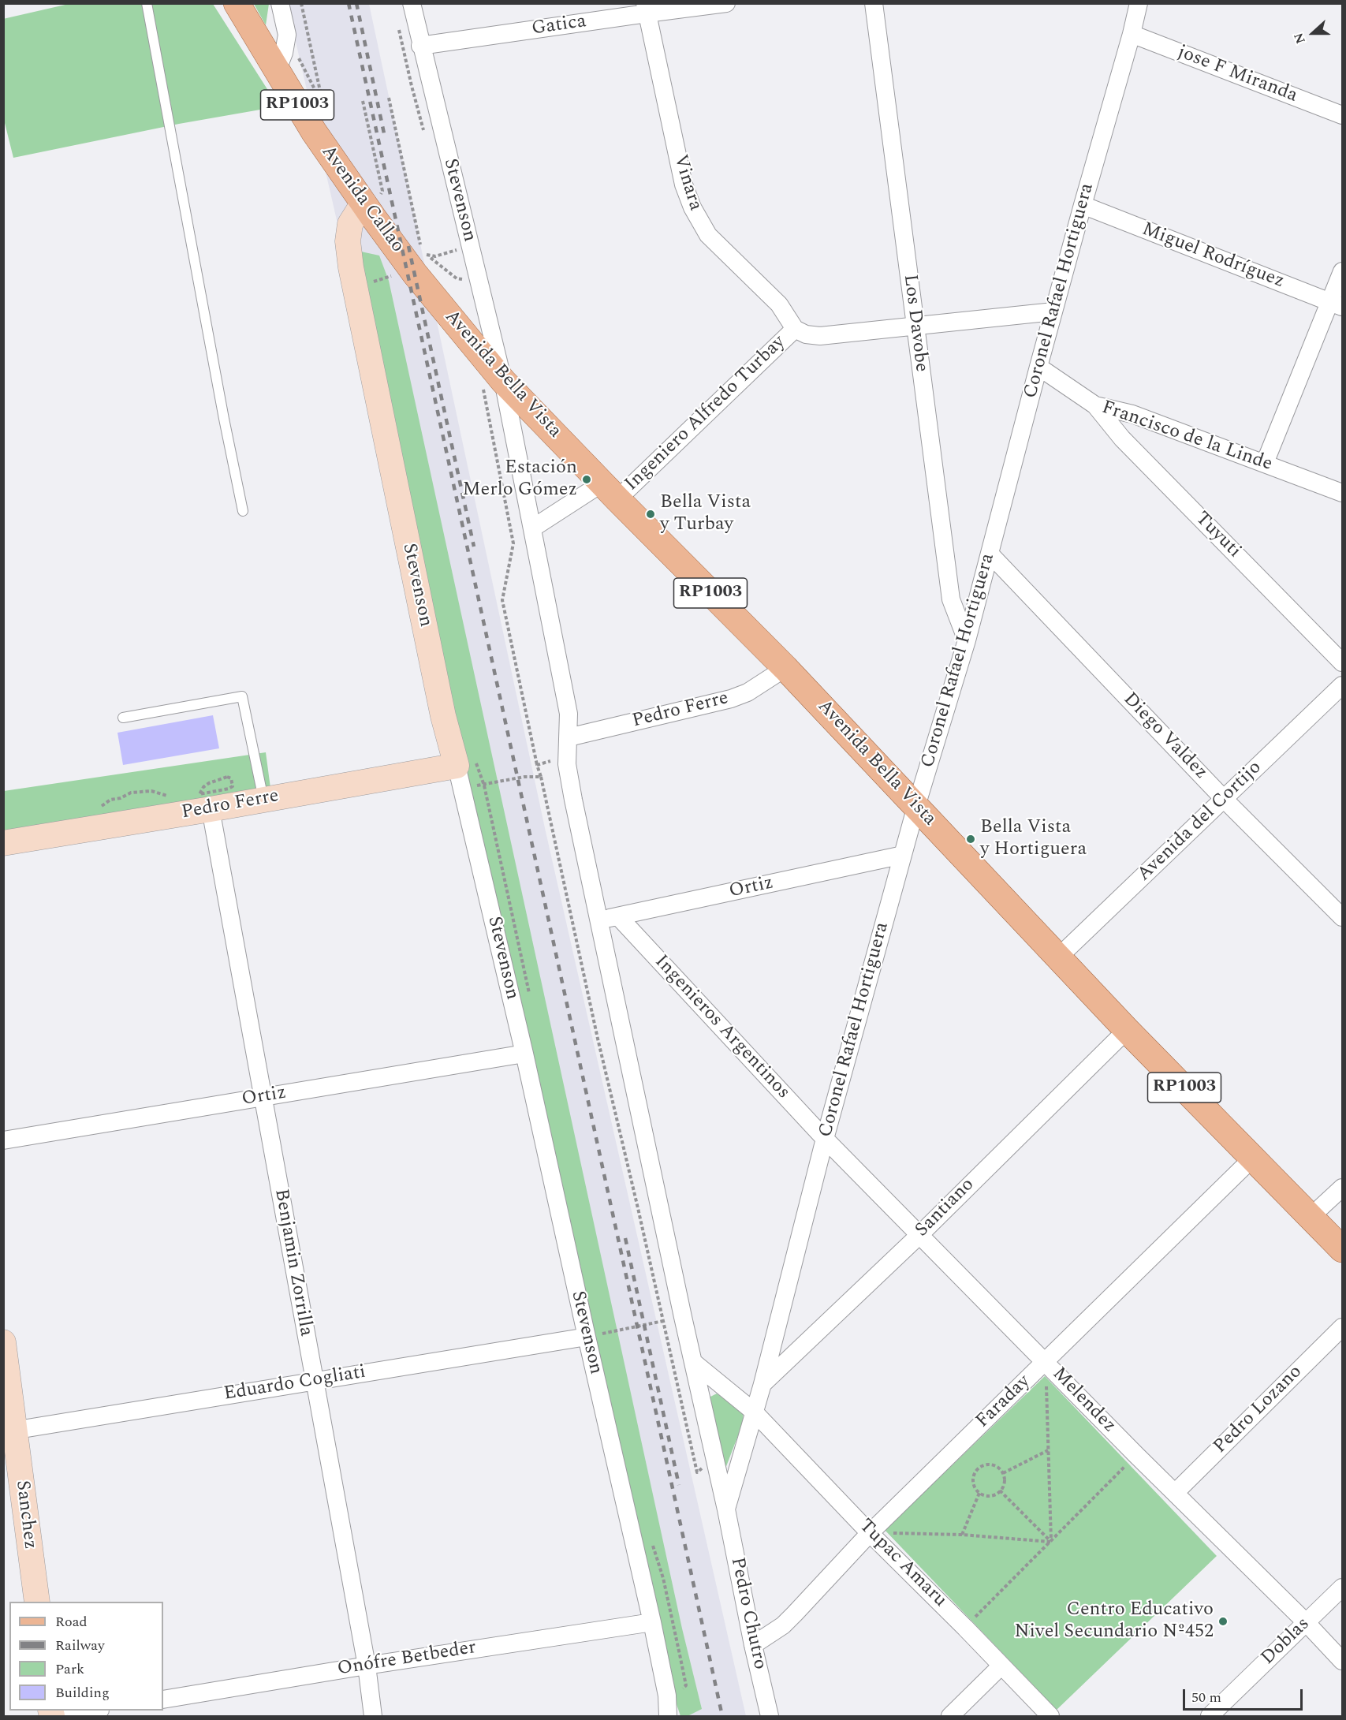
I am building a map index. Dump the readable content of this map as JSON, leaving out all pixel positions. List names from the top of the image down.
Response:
{
  "streets": {
    "main road": ["RP1003", "Avenida Callao", "Avenida Bella Vista"],
    "street": [
      "Gatica",
      "jose F Miranda",
      "Vinara",
      "Stevenson",
      "Miguel Rodríguez",
      "Coronel Rafael Hortiguera",
      "Los Davobe",
      "Ingeniero Alfredo Turbay",
      "Francisco de la Linde",
      "Tuyuti",
      "Pedro Ferre",
      "Diego Valdez",
      "Avenida del Cortijo",
      "Ortiz",
      "Ingenieros Argentinos",
      "Santiano",
      "Benjamin Zorrilla",
      "Eduardo Cogliati",
      "Melendez",
      "Faraday",
      "Pedro Lozano",
      "Sanchez",
      "Tupac Amaru",
      "Pedro Chutro",
      "Doblas",
      "Onófre Betbeder"
    ]
  },
  "crossings": [
    ["Gatica", "Vinara"],
    ["Gatica", "Stevenson"],
    ["jose F Miranda", "Coronel Rafael Hortiguera"],
    ["Vinara", "Ingeniero Alfredo Turbay"],
    ["Avenida Callao", "Stevenson"],
    ["Avenida Callao", "Avenida Bella Vista"],
    ["Stevenson", "Coronel Rafael Hortiguera"],
    ["Stevenson", "Avenida Bella Vista"],
    ["Stevenson", "Ingeniero Alfredo Turbay"],
    ["Stevenson", "Pedro Ferre"],
    ["Stevenson", "Ortiz"],
    ["Stevenson", "Eduardo Cogliati"],
    ["Stevenson", "Tupac Amaru"],
    ["Stevenson", "Pedro Chutro"],
    ["Stevenson", "Onófre Betbeder"],
    ["Miguel Rodríguez", "Coronel Rafael Hortiguera"],
    ["Coronel Rafael Hortiguera", "Los Davobe"],
    ["Coronel Rafael Hortiguera", "Avenida Bella Vista"],
    ["Coronel Rafael Hortiguera", "Francisco de la Linde"],
    ["Coronel Rafael Hortiguera", "Diego Valdez"],
    ["Coronel Rafael Hortiguera", "Ortiz"],
    ["Coronel Rafael Hortiguera", "Ingenieros Argentinos"],
    ["Coronel Rafael Hortiguera", "Santiano"],
    ["Coronel Rafael Hortiguera", "Melendez"],
    ["Coronel Rafael Hortiguera", "Tupac Amaru"],
    ["Coronel Rafael Hortiguera", "Pedro Chutro"],
    ["Avenida Bella Vista", "Ingeniero Alfredo Turbay"],
    ["Avenida Bella Vista", "Pedro Ferre"],
    ["Avenida Bella Vista", "Avenida del Cortijo"],
    ["Avenida Bella Vista", "Santiano"],
    ["Avenida Bella Vista", "Faraday"],
    ["Francisco de la Linde", "Tuyuti"],
    ["Pedro Ferre", "Benjamin Zorrilla"],
    ["Diego Valdez", "Avenida del Cortijo"],
    ["Ortiz", "Ingenieros Argentinos"],
    ["Ortiz", "Benjamin Zorrilla"],
    ["Ingenieros Argentinos", "Melendez"],
    ["Santiano", "Melendez"],
    ["Benjamin Zorrilla", "Eduardo Cogliati"],
    ["Benjamin Zorrilla", "Onófre Betbeder"],
    ["Eduardo Cogliati", "Sanchez"],
    ["Melendez", "Faraday"],
    ["Melendez", "Pedro Lozano"],
    ["Melendez", "Doblas"],
    ["Faraday", "Tupac Amaru"],
    ["Faraday", "Pedro Chutro"]
  ],
  "places": [
    "Estación Merlo Gómez",
    "Bella Vista y Turbay",
    "Bella Vista y Hortiguera",
    "Centro Educativo Nivel Secundario Nº452"
  ],
  "legend": [
    "Road",
    "Railway",
    "Park",
    "Building"
  ],
  "scale_bar": "50 m",
  "north": "left"
}
